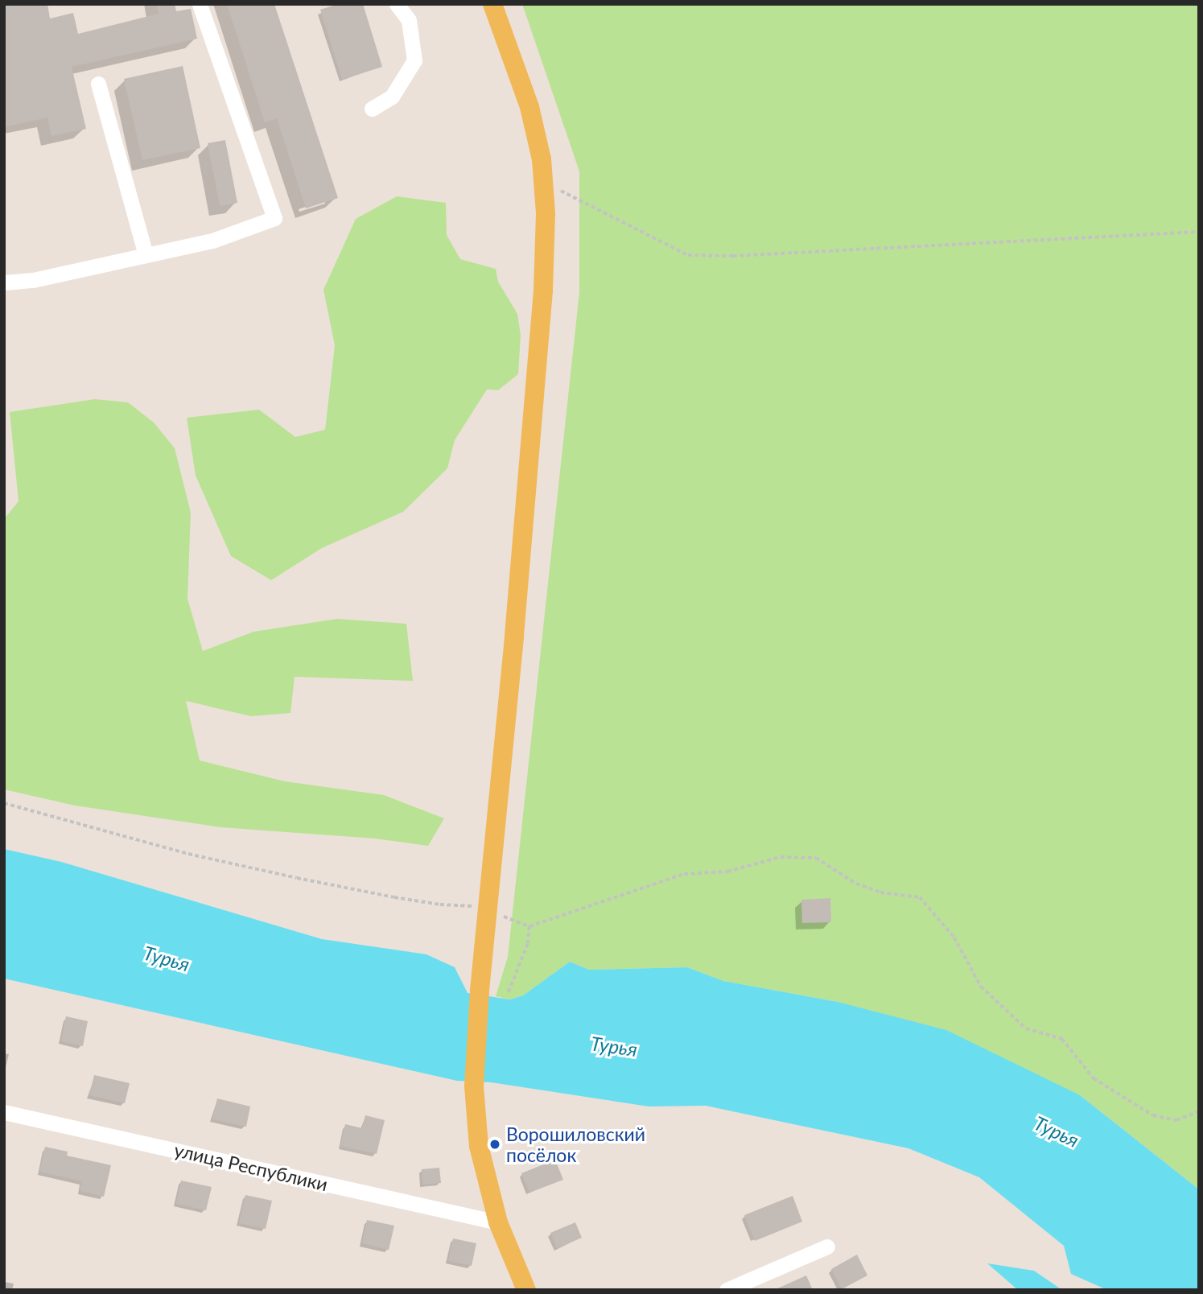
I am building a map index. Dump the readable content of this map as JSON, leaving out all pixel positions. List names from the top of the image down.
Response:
{
  "streets": {
    "street": ["улица Республики"]
  },
  "water": ["Турья"],
  "places": ["Ворошиловский посёлок"]
}
